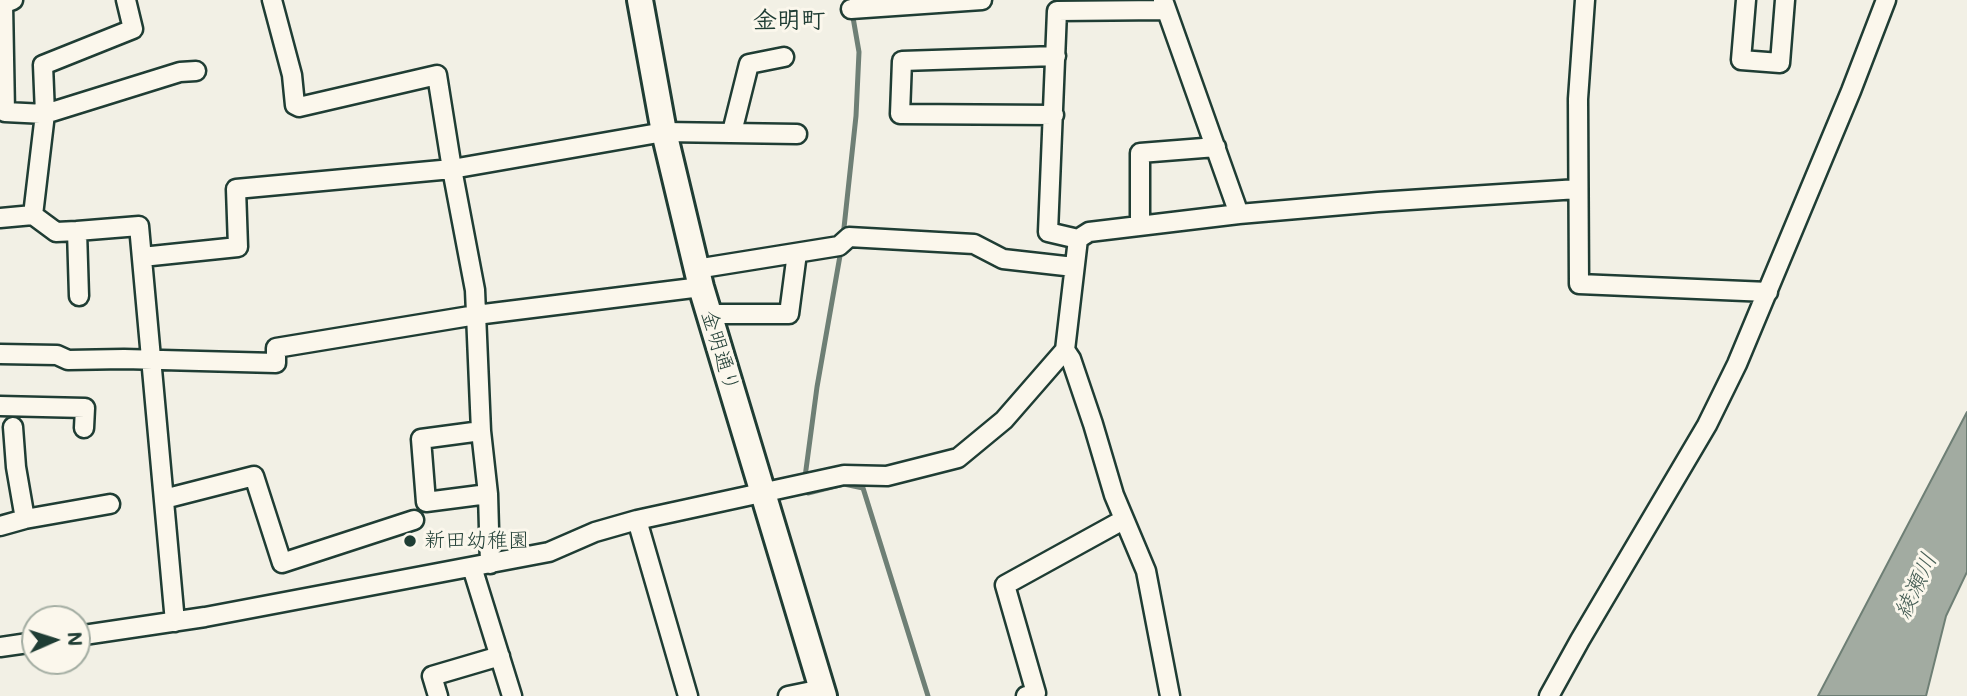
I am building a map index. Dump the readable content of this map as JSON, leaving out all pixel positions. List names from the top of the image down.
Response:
{
  "streets": {
    "street": ["金明通り"]
  },
  "districts": ["金明町"],
  "water": ["綾瀬川"],
  "places": ["新田幼稚園"],
  "north": "right"
}
